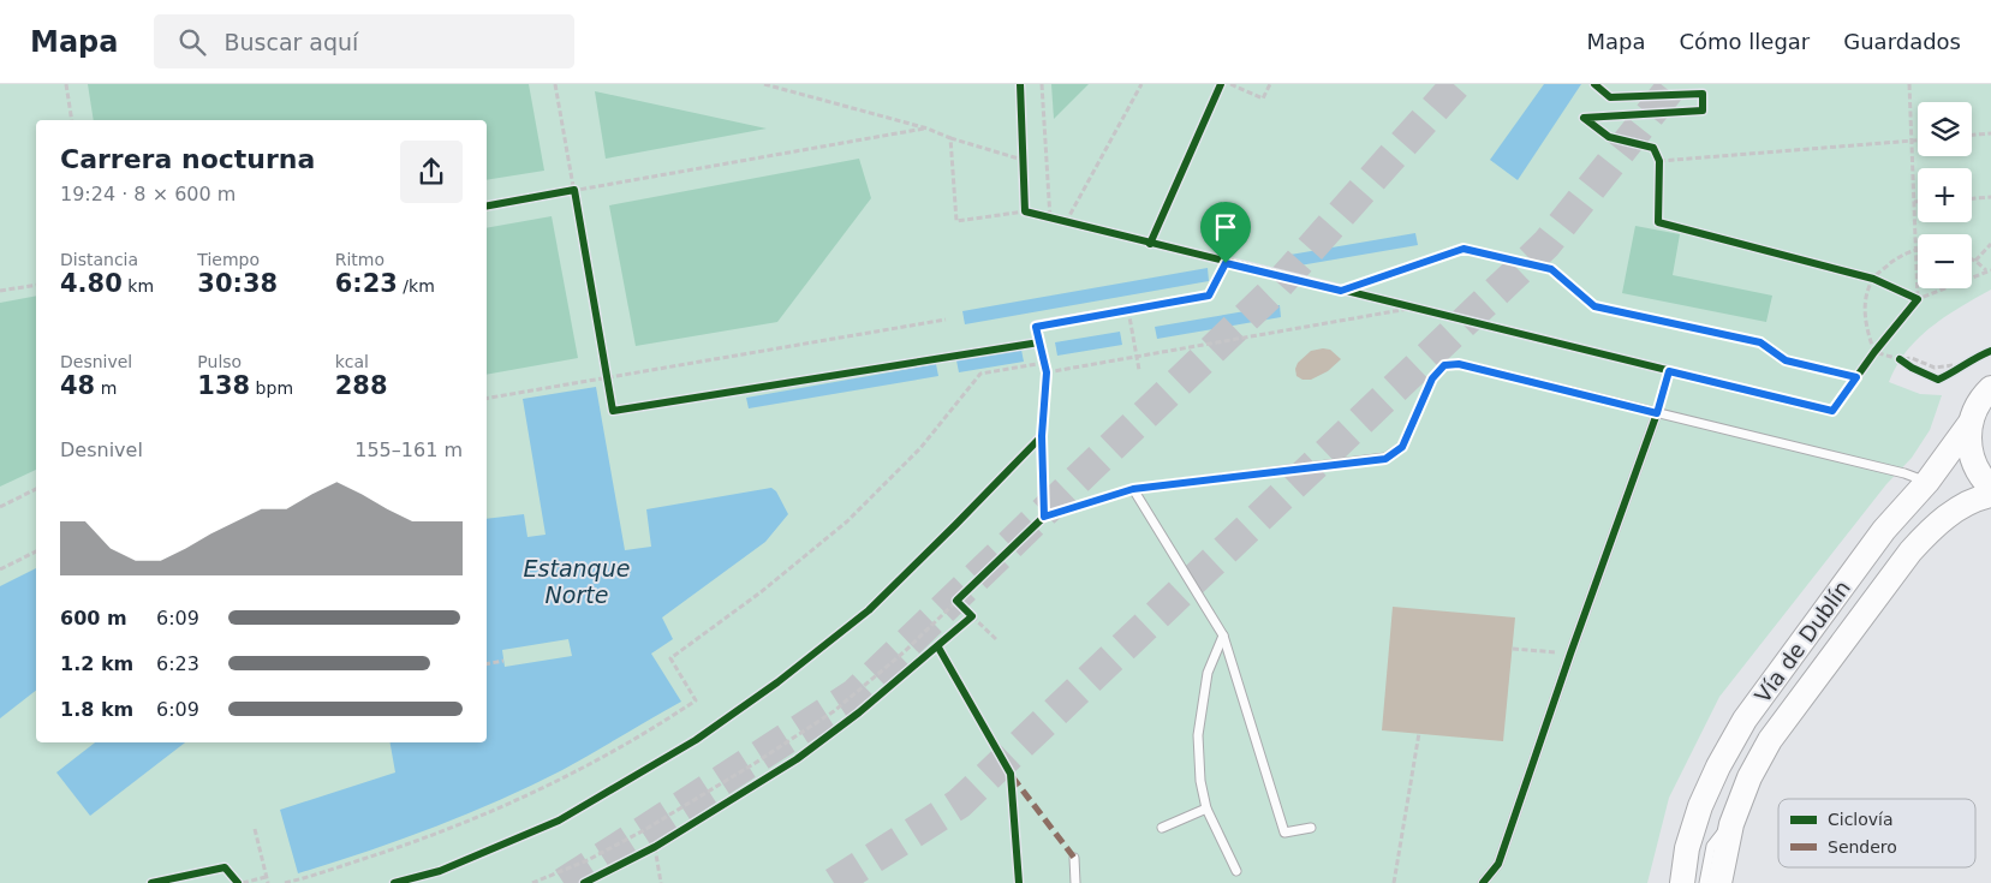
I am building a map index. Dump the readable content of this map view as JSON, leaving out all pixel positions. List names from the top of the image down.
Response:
{
  "streets": {
    "street": ["Vía de Dublín"]
  },
  "water": ["Estanque Norte"],
  "legend": ["Ciclovía", "Sendero"],
  "page": {
    "header": "Mapa",
    "search": "Buscar aquí",
    "nav": ["Mapa", "Cómo llegar", "Guardados"],
    "map_buttons": ["+", "−"],
    "heading": ["Carrera nocturna", "19:24 · 8 × 600 m"],
    "stats": [
      ["Distancia", "4.80 km"],
      ["Tiempo", "30:38"],
      ["Ritmo", "6:23 /km"],
      ["Desnivel", "48 m"],
      ["Pulso", "138 bpm"],
      ["kcal", "288"]
    ],
    "chart": ["Desnivel", "155–161 m"],
    "list": [
      {
        "name": "600 m",
        "note": "6:09"
      },
      {
        "name": "1.2 km",
        "note": "6:23"
      },
      {
        "name": "1.8 km",
        "note": "6:09"
      }
    ]
  }
}
